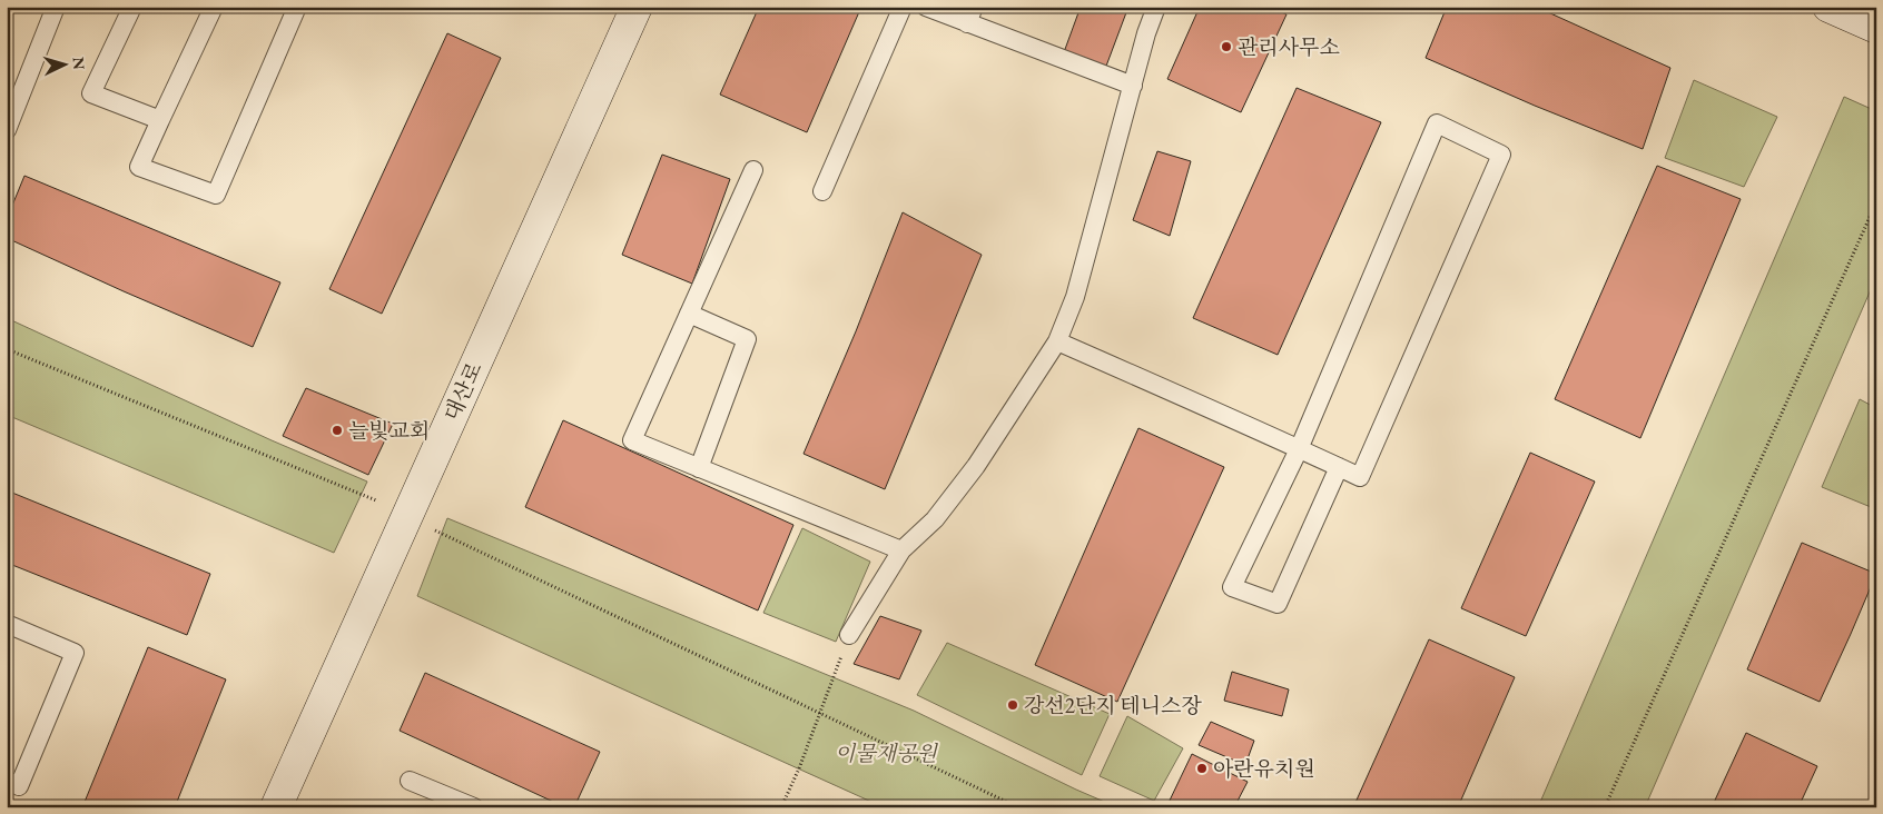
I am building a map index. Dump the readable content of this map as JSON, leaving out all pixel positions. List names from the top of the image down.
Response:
{
  "streets": {
    "main road": ["대산로"]
  },
  "parks": ["이물재공원"],
  "places": [
    "관리사무소",
    "늘빛교회",
    "강선2단지 테니스장",
    "아란유치원"
  ],
  "north": "right"
}
